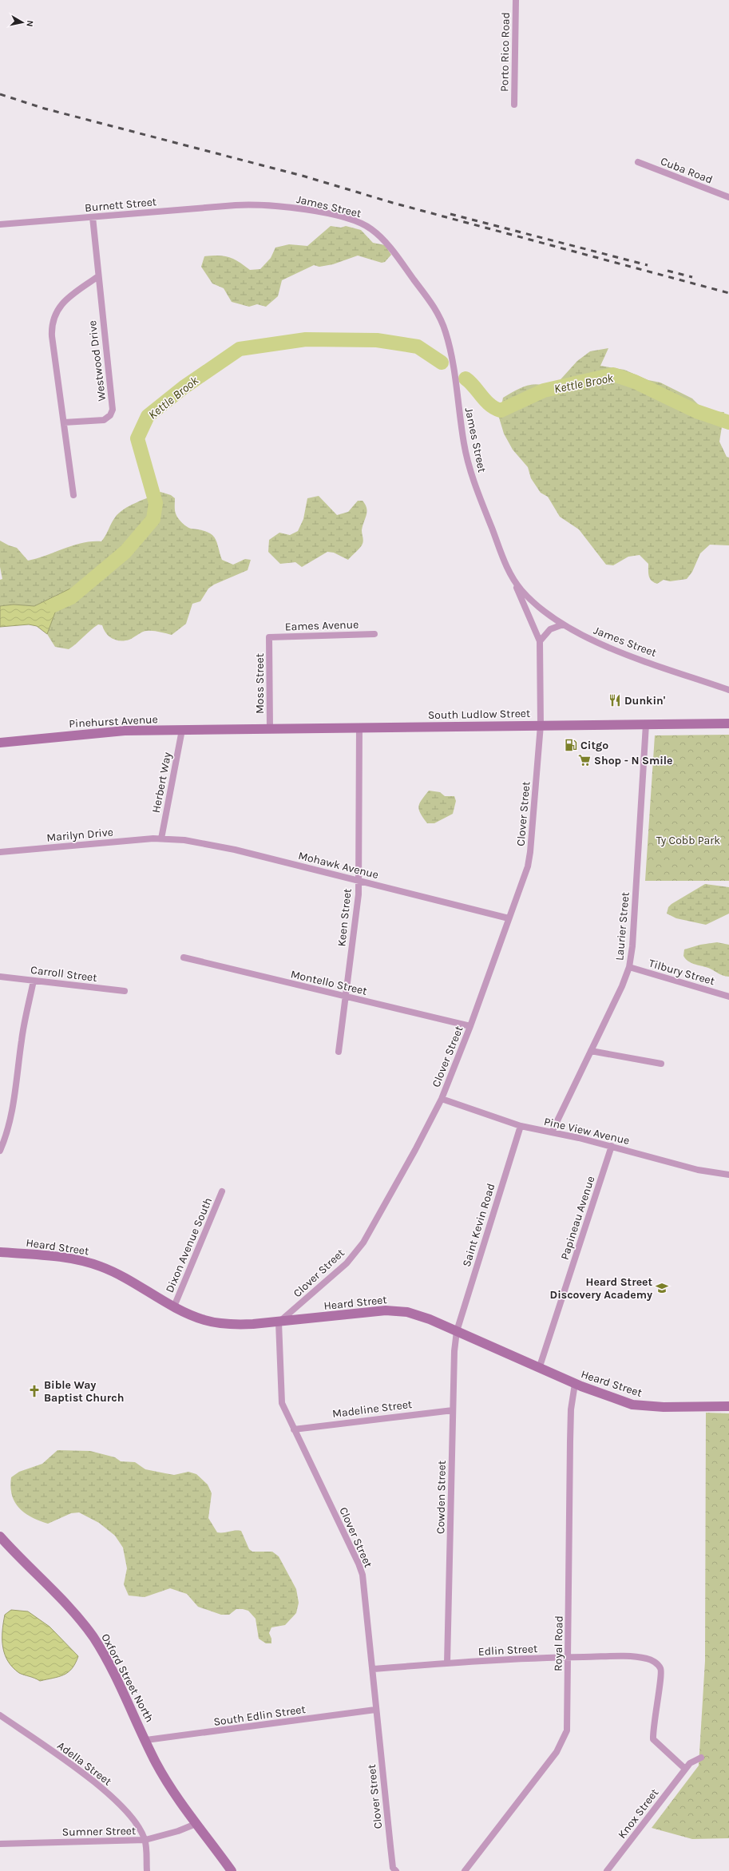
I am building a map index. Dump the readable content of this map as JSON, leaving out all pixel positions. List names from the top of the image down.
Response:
{
  "streets": {
    "street": [
      "Porto Rico Road",
      "Cuba Road",
      "Burnett Street",
      "James Street",
      "Westwood Drive",
      "Eames Avenue",
      "Moss Street",
      "South Ludlow Street",
      "Pinehurst Avenue",
      "Herbert Way",
      "Clover Street",
      "Marilyn Drive",
      "Mohawk Avenue",
      "Keen Street",
      "Laurier Street",
      "Tilbury Street",
      "Carroll Street",
      "Montello Street",
      "Pine View Avenue",
      "Papineau Avenue",
      "Saint Kevin Road",
      "Dixon Avenue South",
      "Heard Street",
      "Madeline Street",
      "Cowden Street",
      "Royal Road",
      "Edlin Street",
      "Oxford Street North",
      "South Edlin Street",
      "Adella Street",
      "Knox Street",
      "Sumner Street"
    ]
  },
  "crossings": [
    ["Burnett Street", "James Street"],
    ["Burnett Street", "Westwood Drive"],
    ["James Street", "Clover Street"],
    ["Eames Avenue", "Moss Street"],
    ["Moss Street", "South Ludlow Street"],
    ["South Ludlow Street", "Pinehurst Avenue"],
    ["South Ludlow Street", "Clover Street"],
    ["South Ludlow Street", "Keen Street"],
    ["South Ludlow Street", "Laurier Street"],
    ["Pinehurst Avenue", "Herbert Way"],
    ["Herbert Way", "Marilyn Drive"],
    ["Herbert Way", "Mohawk Avenue"],
    ["Clover Street", "Mohawk Avenue"],
    ["Clover Street", "Montello Street"],
    ["Clover Street", "Pine View Avenue"],
    ["Clover Street", "Heard Street"],
    ["Clover Street", "Madeline Street"],
    ["Clover Street", "Edlin Street"],
    ["Clover Street", "South Edlin Street"],
    ["Marilyn Drive", "Mohawk Avenue"],
    ["Mohawk Avenue", "Keen Street"],
    ["Keen Street", "Montello Street"],
    ["Laurier Street", "Tilbury Street"],
    ["Laurier Street", "Pine View Avenue"],
    ["Pine View Avenue", "Papineau Avenue"],
    ["Pine View Avenue", "Saint Kevin Road"],
    ["Papineau Avenue", "Heard Street"],
    ["Saint Kevin Road", "Heard Street"],
    ["Saint Kevin Road", "Cowden Street"],
    ["Dixon Avenue South", "Heard Street"],
    ["Heard Street", "Cowden Street"],
    ["Heard Street", "Royal Road"],
    ["Madeline Street", "Cowden Street"],
    ["Cowden Street", "Edlin Street"],
    ["Royal Road", "Edlin Street"],
    ["Edlin Street", "Knox Street"],
    ["Oxford Street North", "South Edlin Street"],
    ["Oxford Street North", "Sumner Street"],
    ["Adella Street", "Sumner Street"]
  ],
  "water": ["Kettle Brook"],
  "parks": ["Ty Cobb Park"],
  "places": {
    "restaurant": ["Dunkin'"],
    "fuel station": ["Citgo"],
    "supermarket": ["Shop - N Smile"],
    "school or university": ["Heard Street Discovery Academy"],
    "church": ["Bible Way Baptist Church"]
  },
  "north": "right"
}
